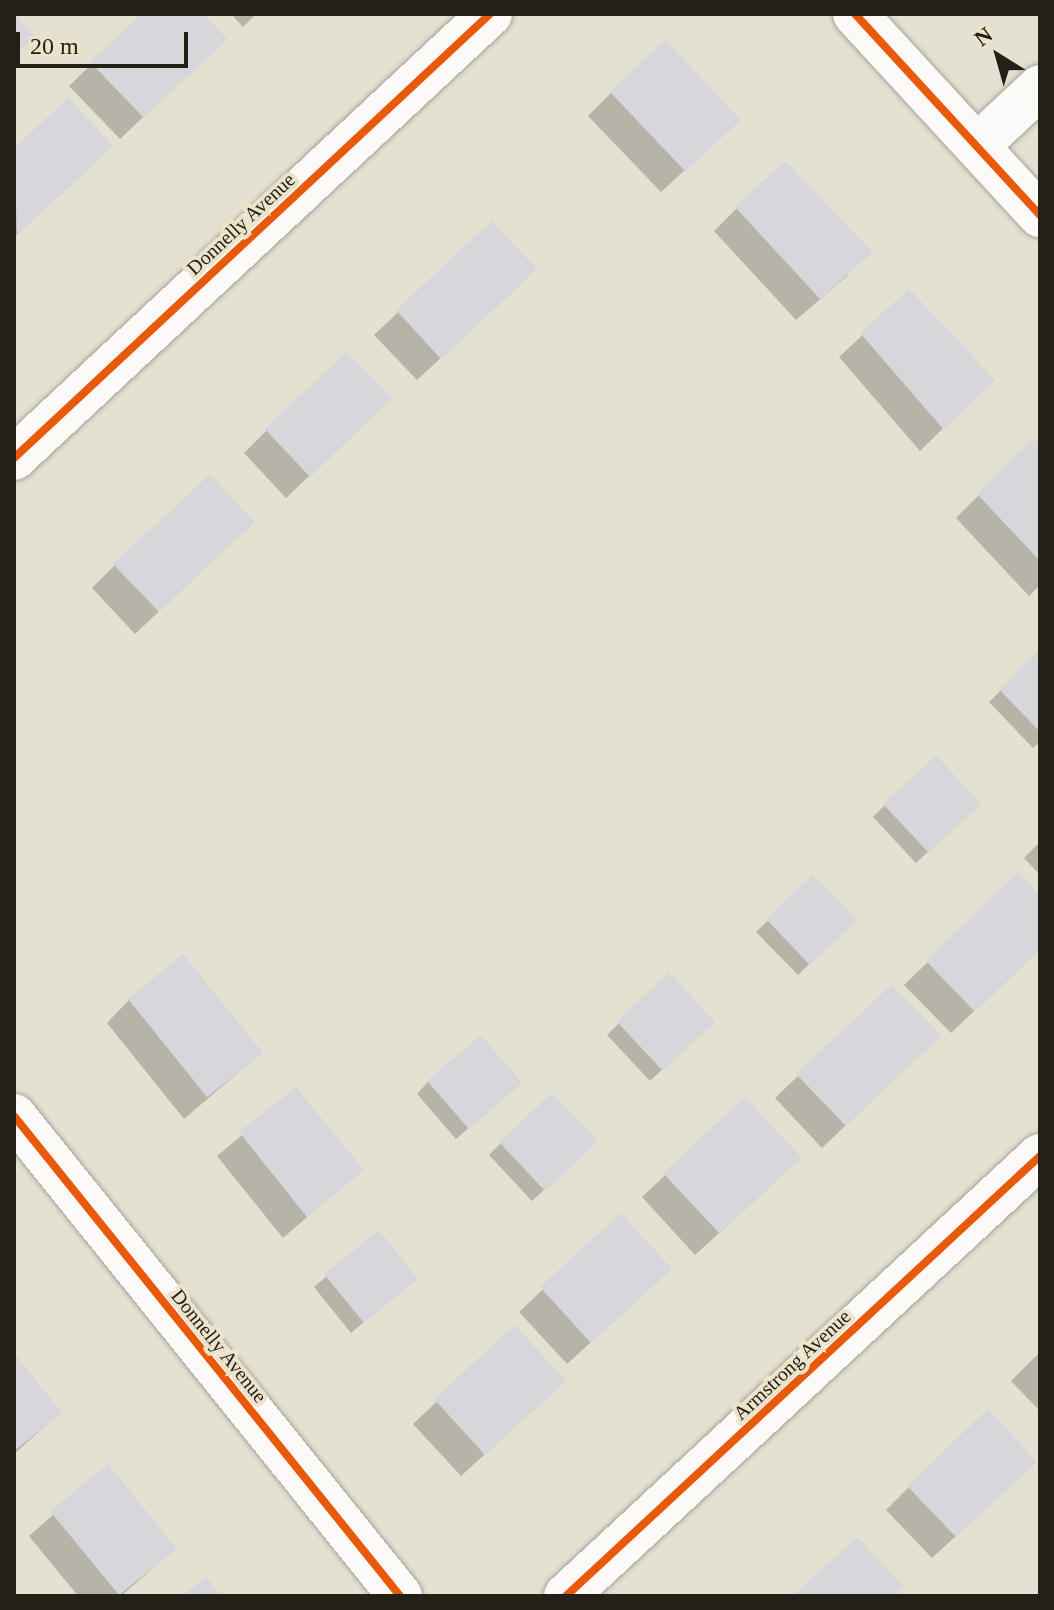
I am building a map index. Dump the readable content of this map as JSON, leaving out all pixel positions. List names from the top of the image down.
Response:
{
  "streets": {
    "street": ["Donnelly Avenue", "Armstrong Avenue"]
  },
  "scale_bar": "20 m",
  "north": "top left"
}
